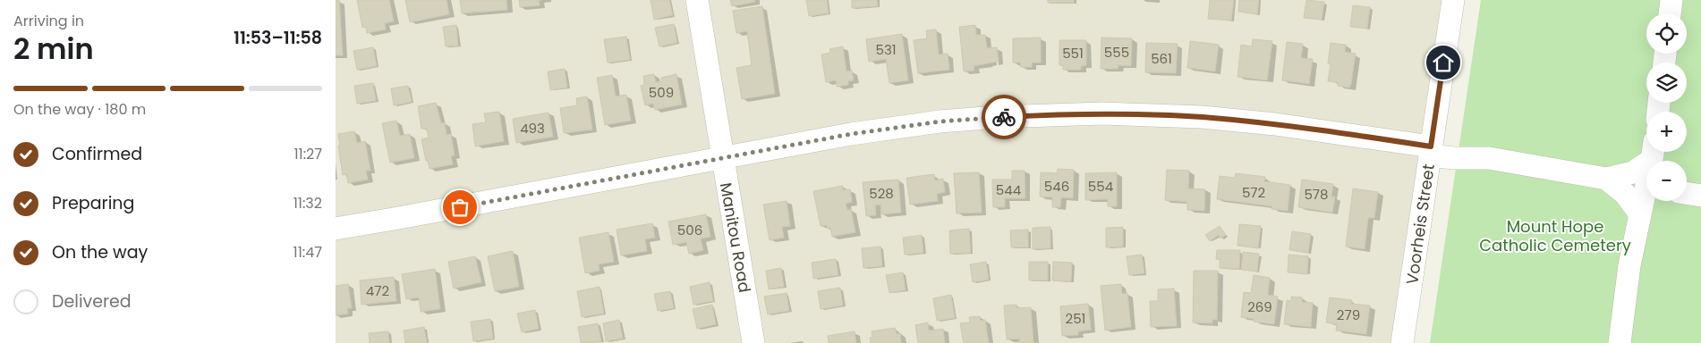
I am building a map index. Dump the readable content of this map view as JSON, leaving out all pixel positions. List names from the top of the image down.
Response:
{
  "streets": {
    "street": ["Voorheis Street", "Manitou Road"]
  },
  "parks": ["Mount Hope Catholic Cemetery"],
  "house_numbers": [
    "531",
    "555",
    "551",
    "561",
    "509",
    "493",
    "546",
    "554",
    "544",
    "572",
    "528",
    "578",
    "506",
    "472",
    "269",
    "279",
    "251"
  ],
  "page": {
    "heading": ["2 min", "Arriving in", "11:53–11:58"],
    "map_buttons": ["+", "−"],
    "bar": "On the way · 180 m",
    "list": [
      ["Confirmed", "11:27"],
      ["Preparing", "11:32"],
      ["On the way", "11:47"],
      "Delivered"
    ]
  }
}
